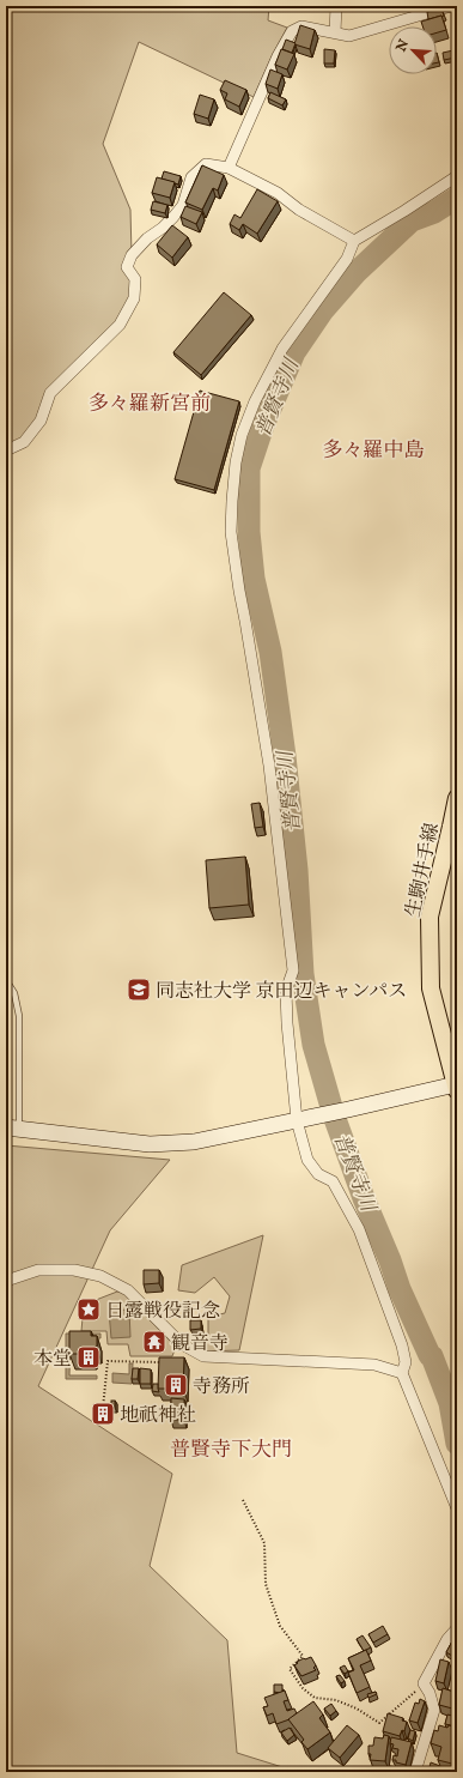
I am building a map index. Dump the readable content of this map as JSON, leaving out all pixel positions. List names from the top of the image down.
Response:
{
  "streets": {
    "main road": ["生駒井手線"]
  },
  "districts": ["多々羅新宮前", "多々羅中島", "普賢寺下大門"],
  "water": ["普賢寺川"],
  "places": {
    "school or university": ["同志社大学 京田辺キャンパス"],
    "place": ["日露戦役記念"],
    "temple": ["観音寺"],
    "building": ["本堂", "寺務所", "地祇神社"]
  },
  "north": "top left"
}
